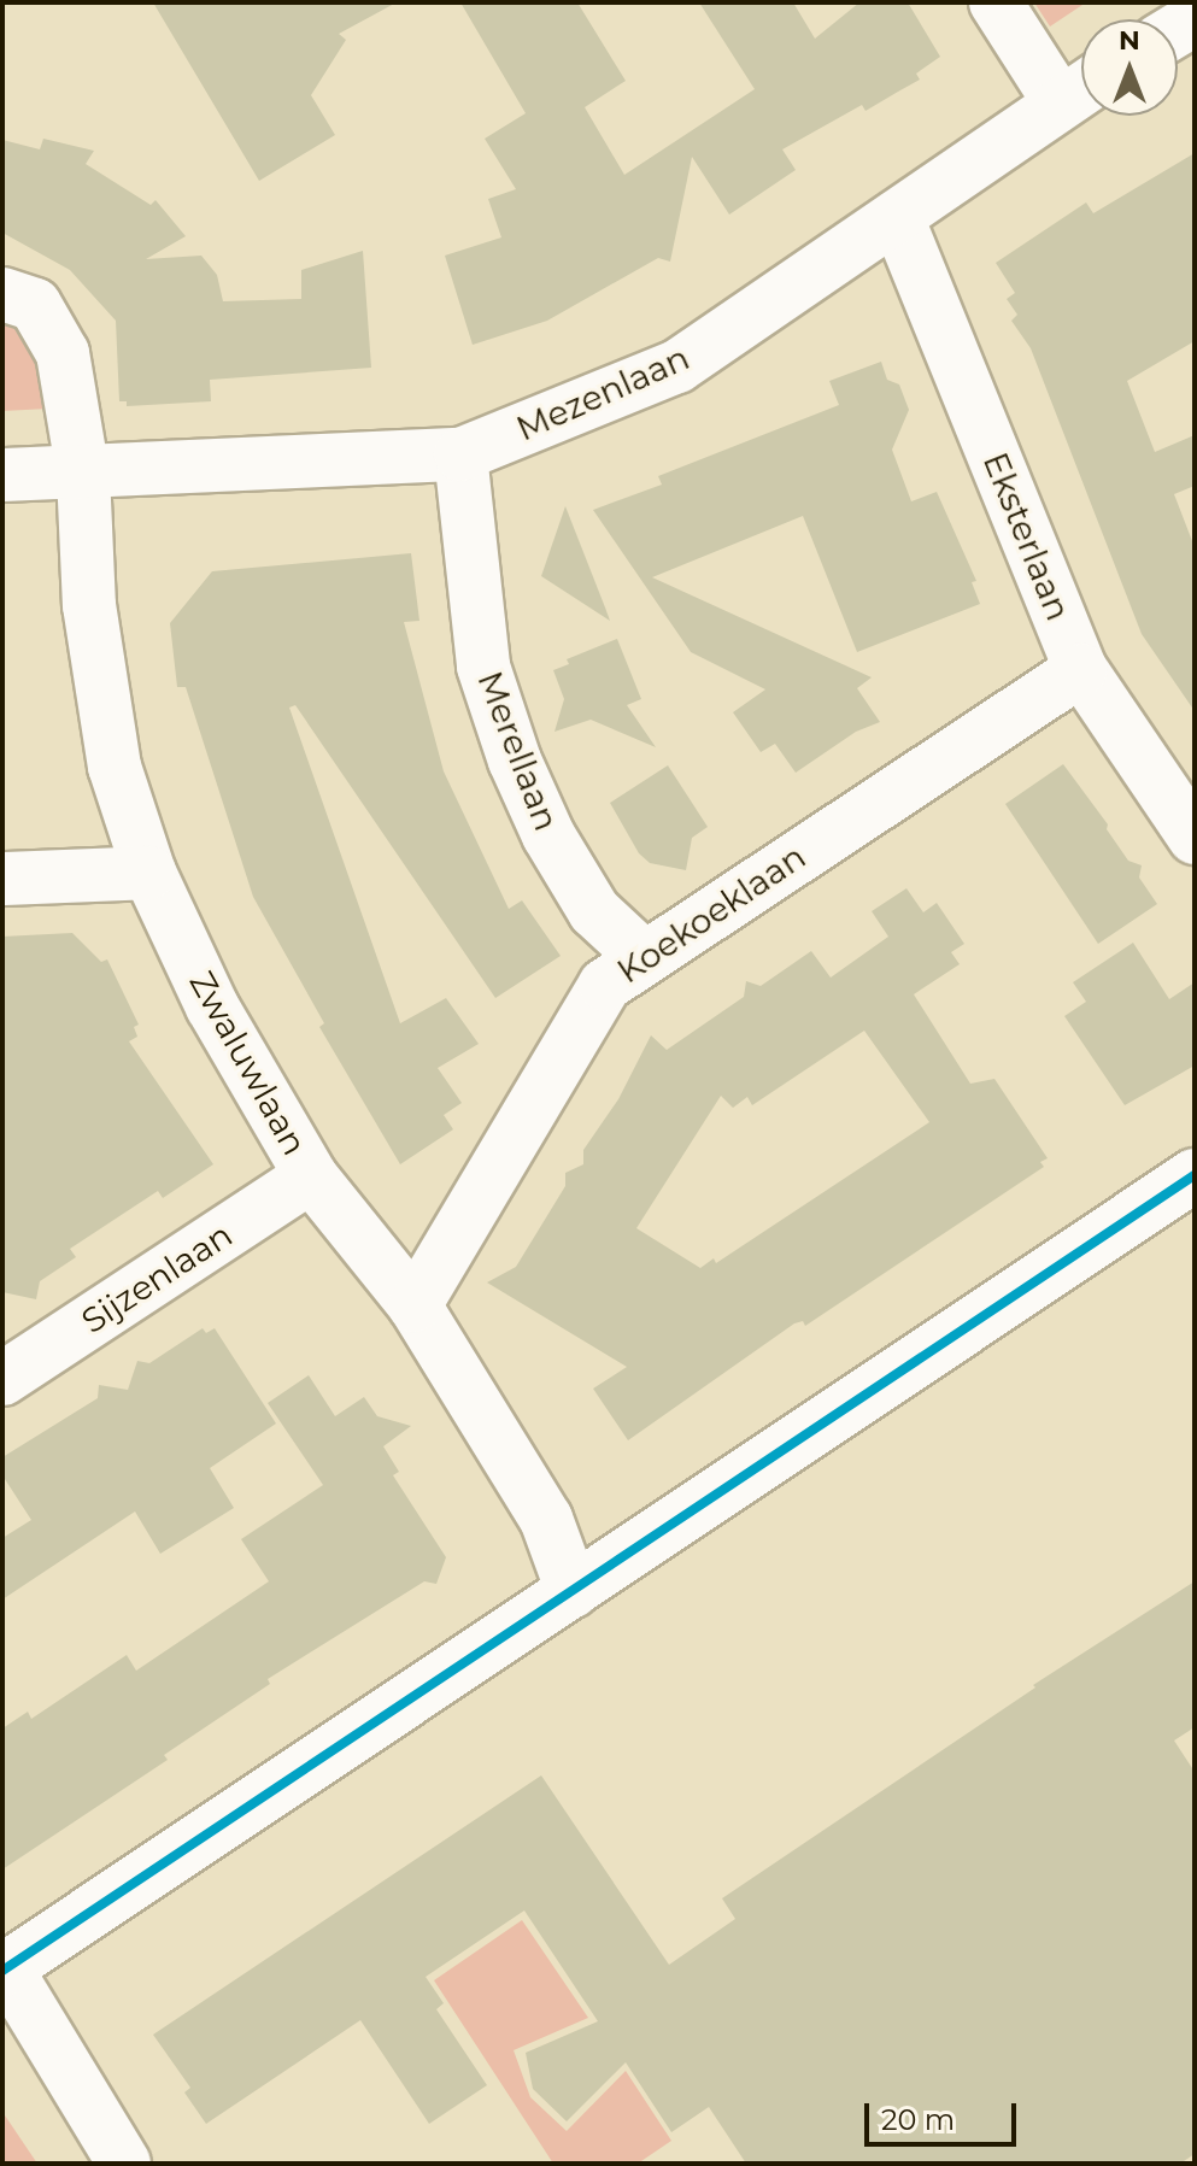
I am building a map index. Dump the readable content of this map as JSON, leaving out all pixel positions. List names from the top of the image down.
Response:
{
  "streets": {
    "street": [
      "Mezenlaan",
      "Eksterlaan",
      "Merellaan",
      "Koekoeklaan",
      "Zwaluwlaan",
      "Sijzenlaan"
    ]
  },
  "crossings": [
    ["Mezenlaan", "Eksterlaan"],
    ["Mezenlaan", "Merellaan"],
    ["Mezenlaan", "Zwaluwlaan"],
    ["Eksterlaan", "Koekoeklaan"],
    ["Merellaan", "Koekoeklaan"],
    ["Koekoeklaan", "Zwaluwlaan"],
    ["Zwaluwlaan", "Sijzenlaan"]
  ],
  "scale_bar": "20 m",
  "north": "top"
}
